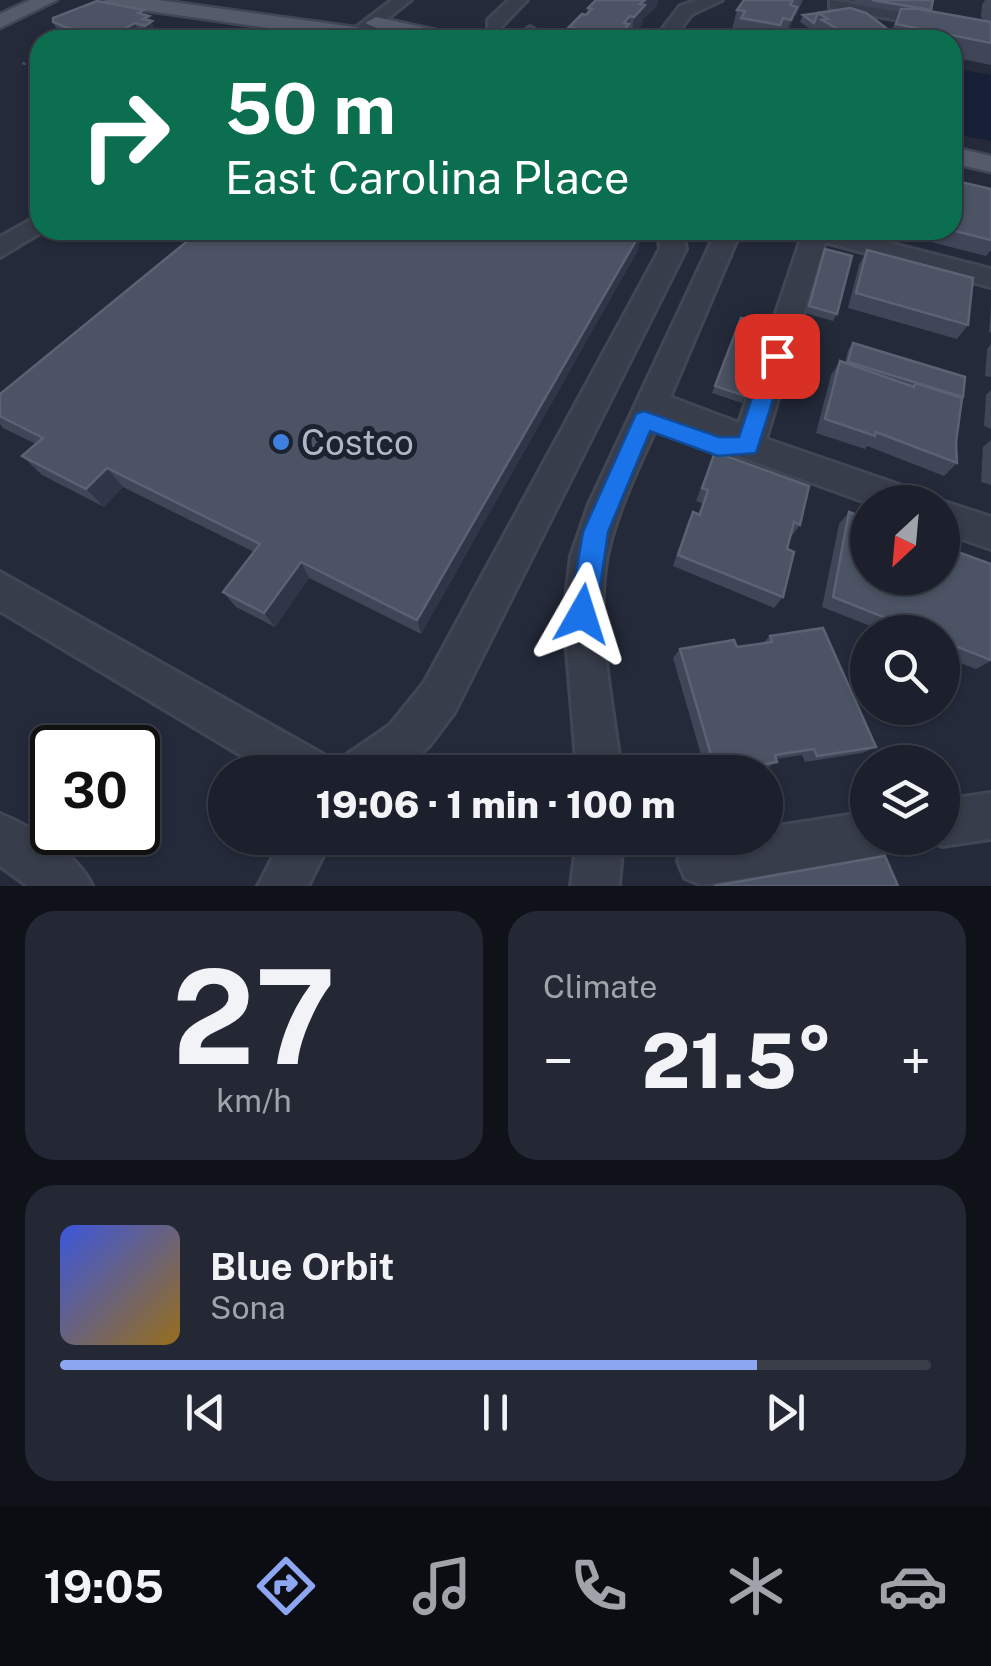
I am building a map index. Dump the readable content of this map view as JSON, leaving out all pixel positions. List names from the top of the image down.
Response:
{
  "places": ["Costco"],
  "north": "bottom left",
  "page": {
    "turn": ["50 m", "East Carolina Place"],
    "limit": "30",
    "trip": "19:06 · 1 min · 100 m",
    "tile": [
      ["27", "km/h"],
      "Climate"
    ],
    "heat": ["−", "21.5°", "+"],
    "song": ["Blue Orbit", "Sona"],
    "tabs": "19:05"
  }
}
